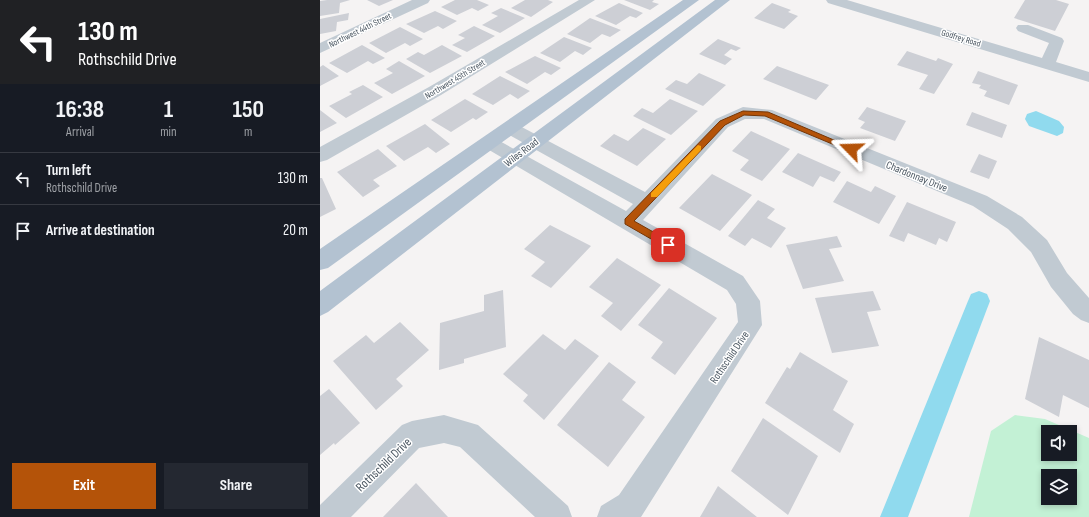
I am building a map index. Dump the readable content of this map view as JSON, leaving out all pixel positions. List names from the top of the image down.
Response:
{
  "streets": {
    "main road": ["Wiles Road"],
    "street": [
      "Northwest 44th Street",
      "Godfrey Road",
      "Northwest 45th Street",
      "Chardonnay Drive",
      "Rothschild Drive"
    ]
  },
  "crossings": [
    ["Wiles Road", "Rothschild Drive"],
    ["Chardonnay Drive", "Rothschild Drive"]
  ],
  "page": {
    "turn": ["130 m", "Rothschild Drive"],
    "eta": [
      "16:38",
      "Arrival",
      "1",
      "min",
      "150",
      "m"
    ],
    "list": [
      {
        "name": "Turn left",
        "note": "Rothschild Drive",
        "value": "130 m"
      },
      {
        "name": "Arrive at destination",
        "value": "20 m"
      }
    ],
    "buttons": ["Exit", "Share"]
  }
}
